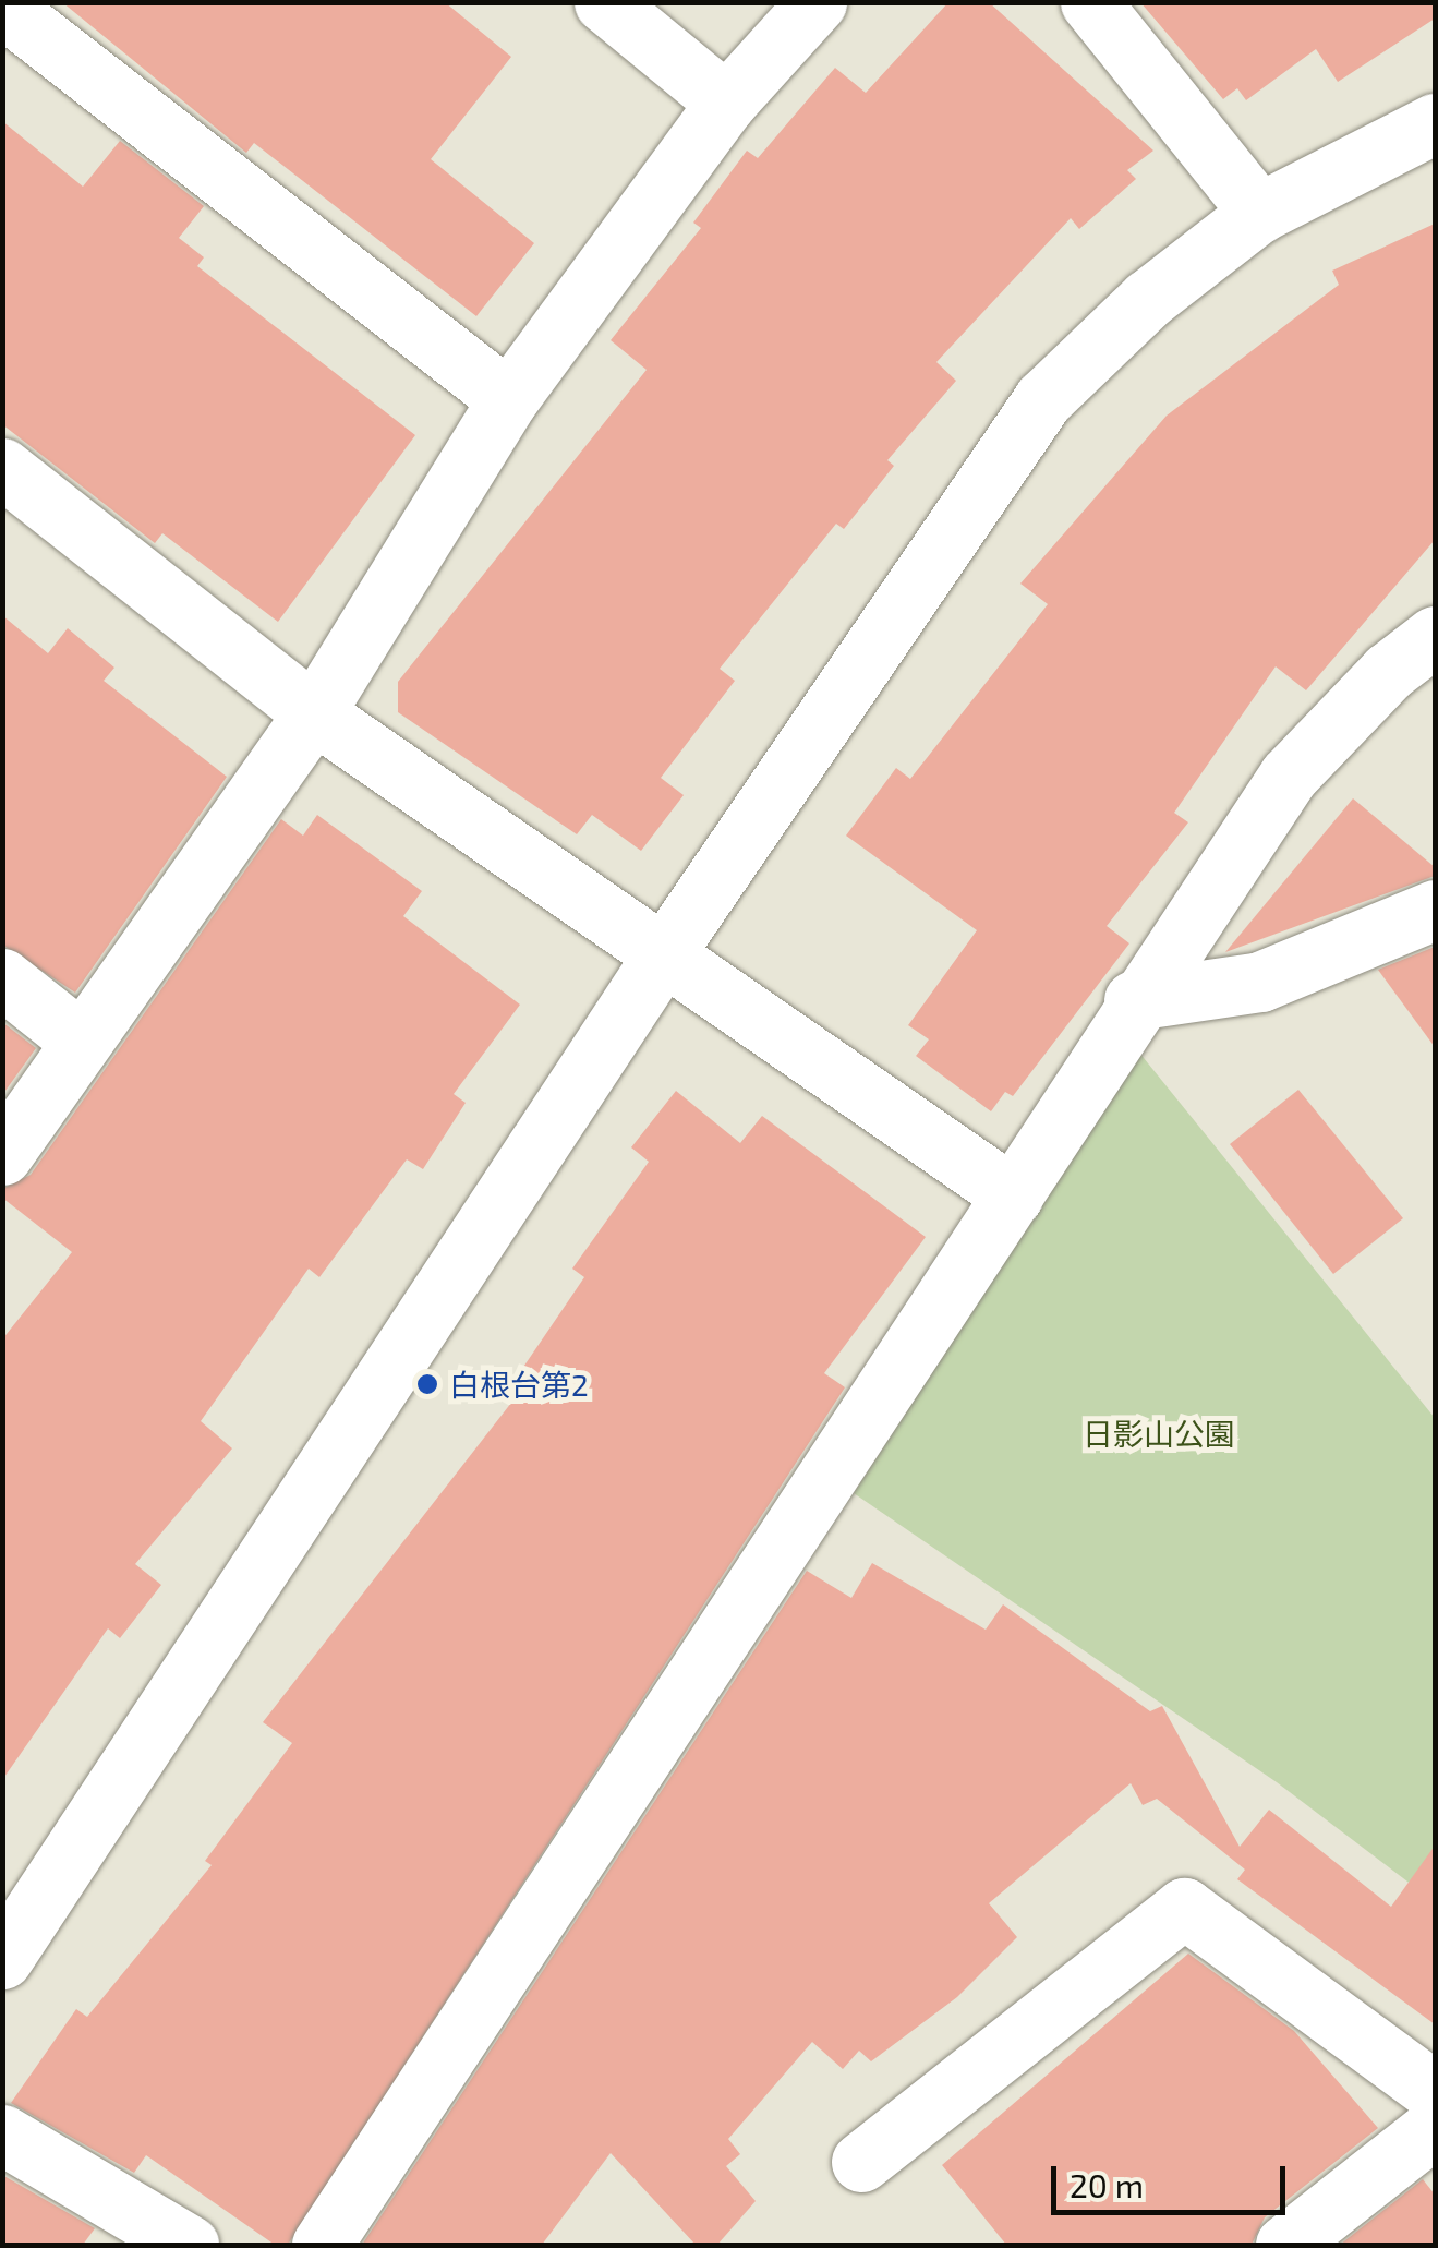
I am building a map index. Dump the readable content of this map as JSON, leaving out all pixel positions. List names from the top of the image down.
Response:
{
  "parks": ["日影山公園"],
  "places": ["白根台第2"],
  "scale_bar": "20 m"
}
